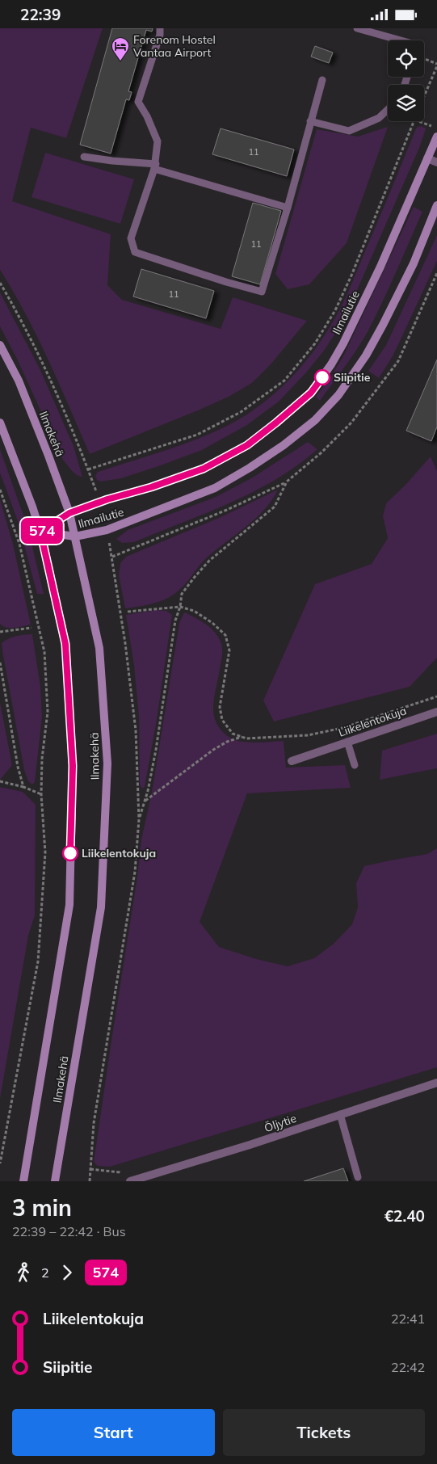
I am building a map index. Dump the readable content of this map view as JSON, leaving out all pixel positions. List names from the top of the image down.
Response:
{
  "streets": {
    "main road": ["Ilmailutie", "Ilmakehä"],
    "street": ["Liikelentokuja", "Öljytie"]
  },
  "crossings": [
    ["Ilmailutie", "Ilmakehä"]
  ],
  "places": {
    "hotel": ["Forenom Hostel Vantaa Airport"],
    "other": ["Siipitie", "Liikelentokuja"]
  },
  "lines": ["bus line 574"],
  "house_numbers": ["11", "11", "11"],
  "page": {
    "status": "22:39",
    "on_map": "574",
    "heading": ["3 min", "22:39 – 22:42 · Bus", "€2.40"],
    "legs": ["2", "574"],
    "list": [
      {
        "name": "Liikelentokuja",
        "value": "22:41"
      },
      {
        "name": "Siipitie",
        "value": "22:42"
      }
    ],
    "buttons": ["Start", "Tickets"]
  }
}
